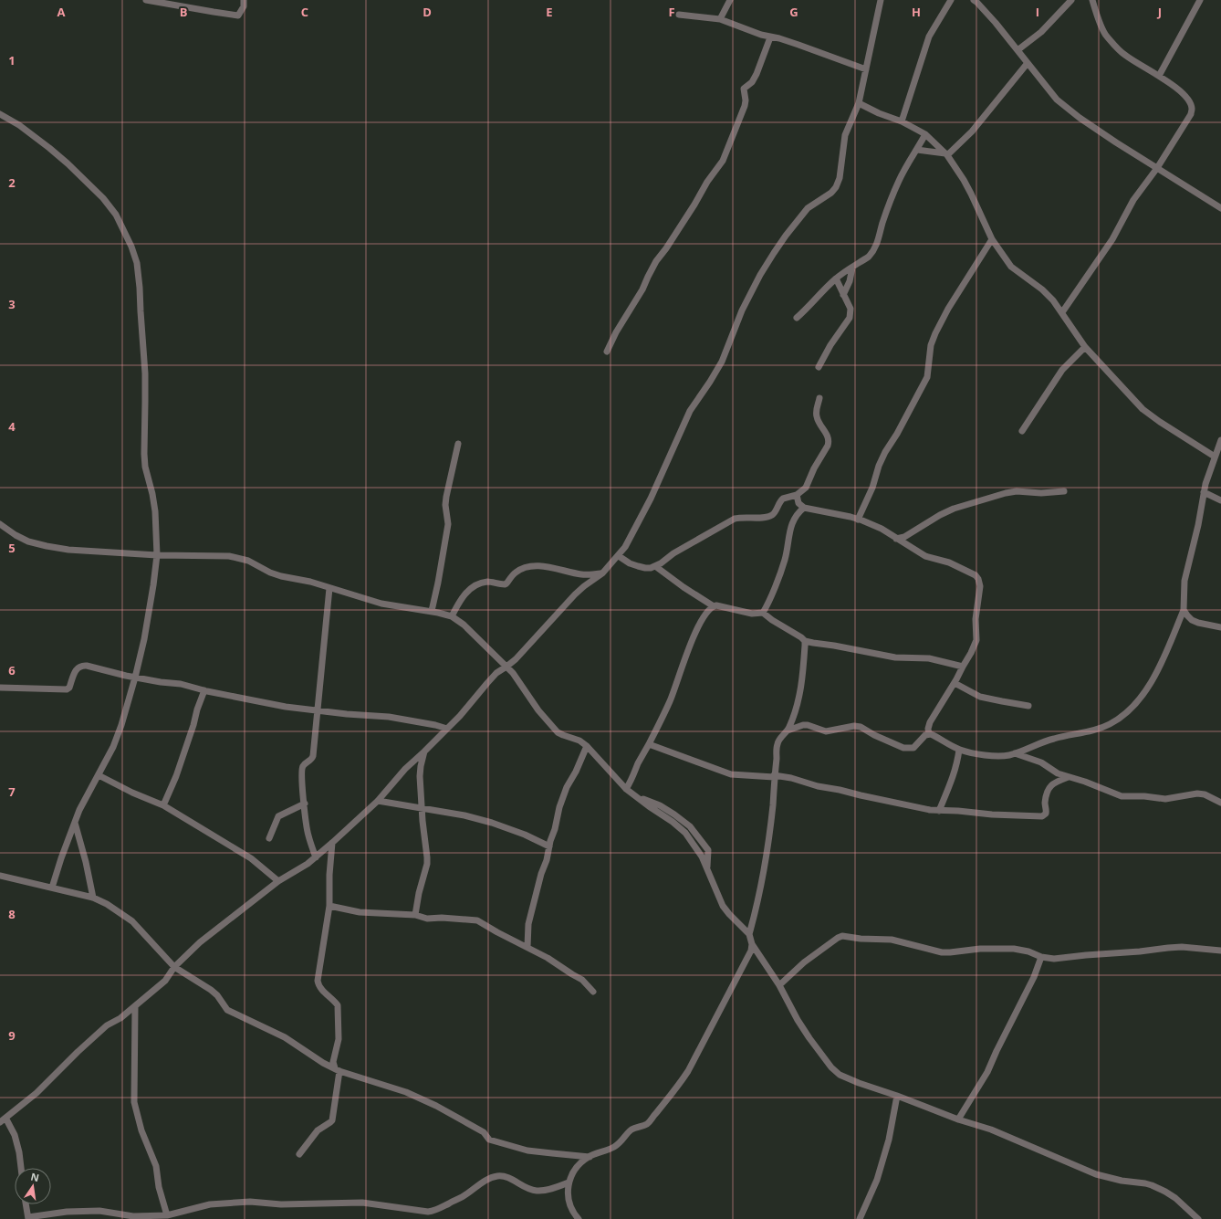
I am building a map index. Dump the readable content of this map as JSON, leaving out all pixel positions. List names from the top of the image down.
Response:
{
  "north": "top",
  "grid": {
    "columns": [
      "A",
      "B",
      "C",
      "D",
      "E",
      "F",
      "G",
      "H",
      "I",
      "J"
    ],
    "rows": [
      "1",
      "2",
      "3",
      "4",
      "5",
      "6",
      "7",
      "8",
      "9"
    ]
  }
}
